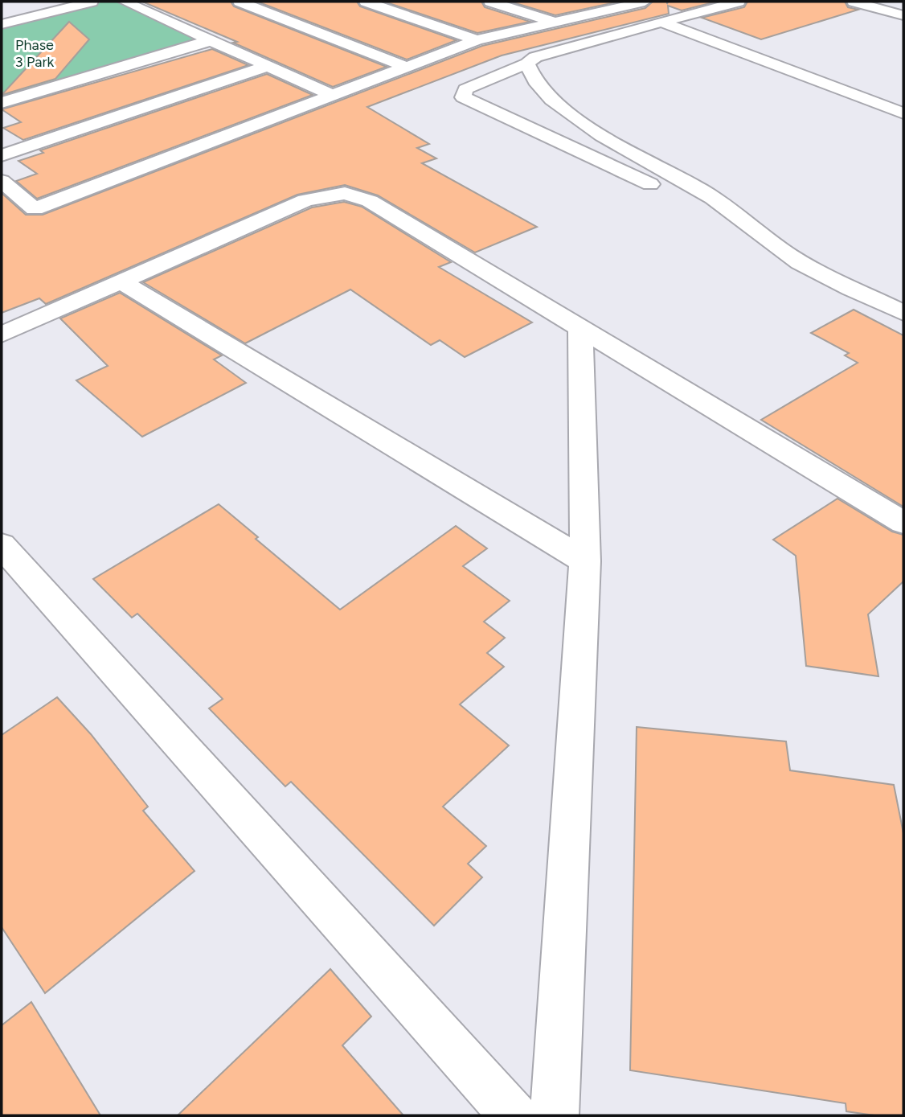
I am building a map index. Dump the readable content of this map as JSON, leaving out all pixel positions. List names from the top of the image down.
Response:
{
  "parks": ["Phase 3 Park"]
}
